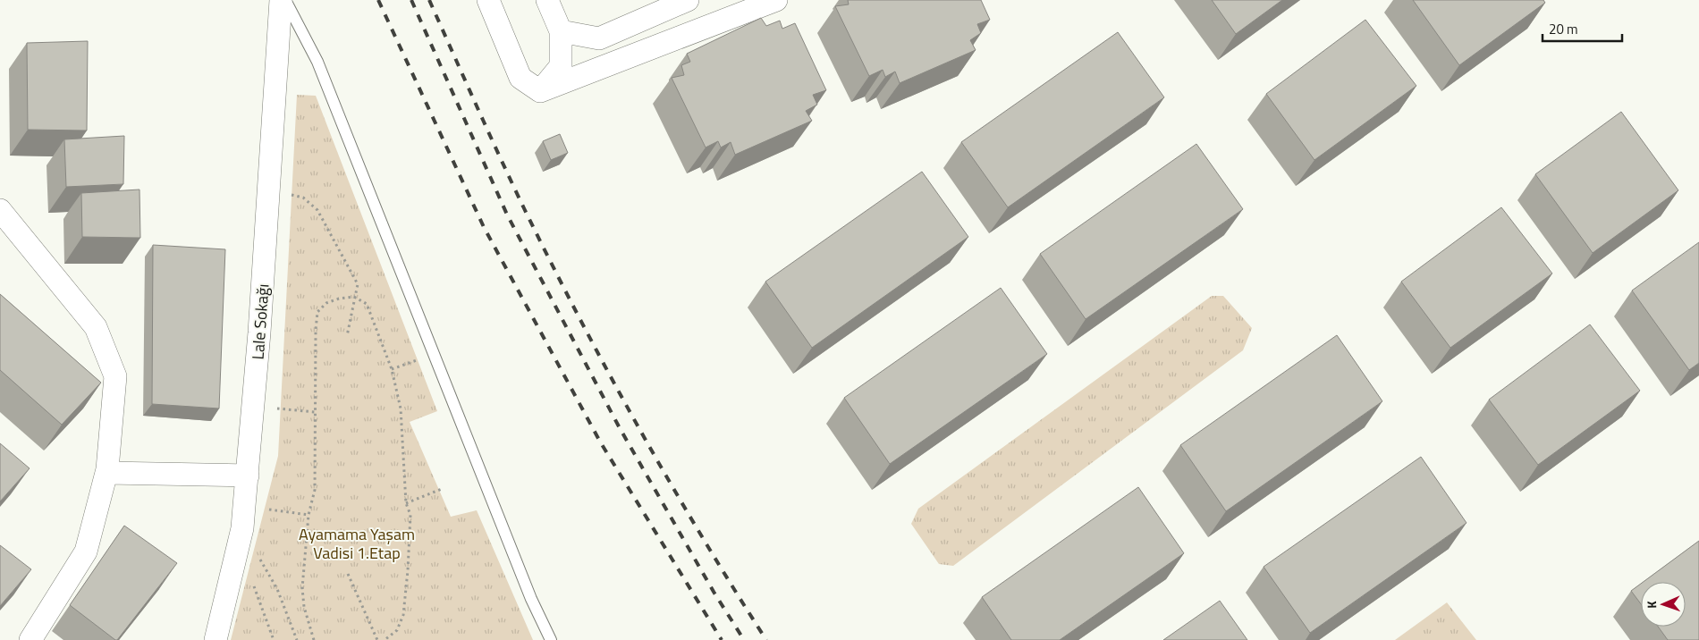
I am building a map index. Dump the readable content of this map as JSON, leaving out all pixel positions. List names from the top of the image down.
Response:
{
  "streets": {
    "street": ["Lale Sokağı"]
  },
  "parks": ["Ayamama Yaşam Vadisi 1.Etap"],
  "scale_bar": "20 m",
  "north": "left"
}
